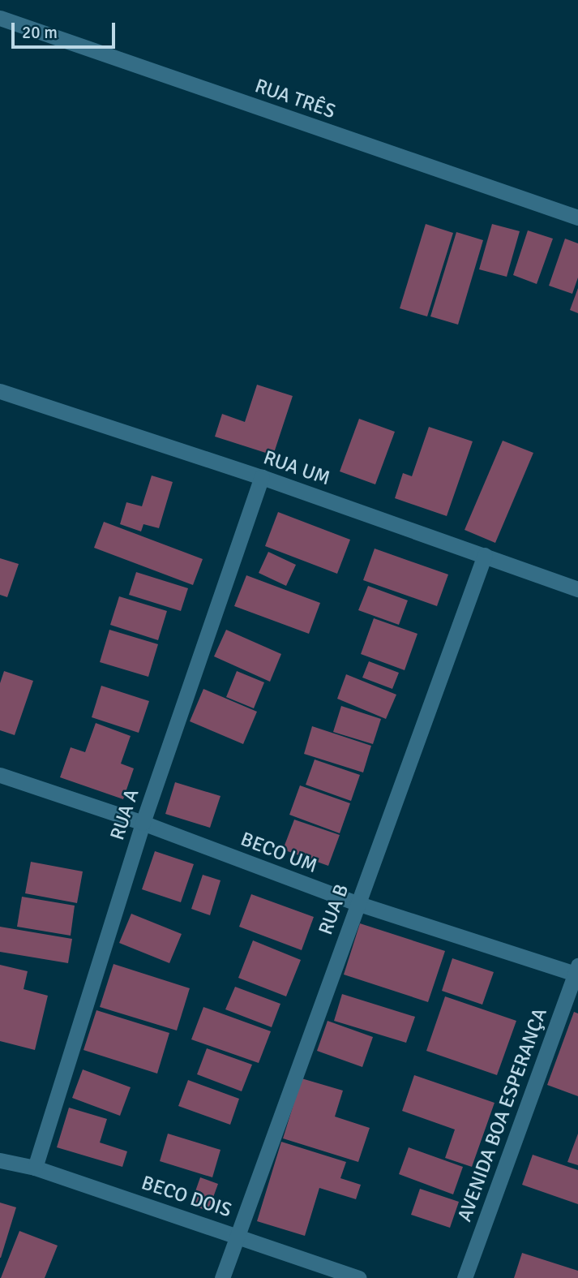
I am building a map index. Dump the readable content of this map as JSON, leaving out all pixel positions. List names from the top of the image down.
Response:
{
  "streets": {
    "street": [
      "RUA TRÊS",
      "RUA UM",
      "RUA A",
      "BECO UM",
      "RUA B",
      "AVENIDA BOA ESPERANÇA",
      "BECO DOIS"
    ]
  },
  "crossings": [
    ["RUA UM", "RUA A"],
    ["RUA UM", "RUA B"],
    ["RUA A", "BECO UM"],
    ["RUA A", "BECO DOIS"],
    ["BECO UM", "RUA B"],
    ["BECO UM", "AVENIDA BOA ESPERANÇA"],
    ["RUA B", "BECO DOIS"]
  ],
  "scale_bar": "20 m"
}
